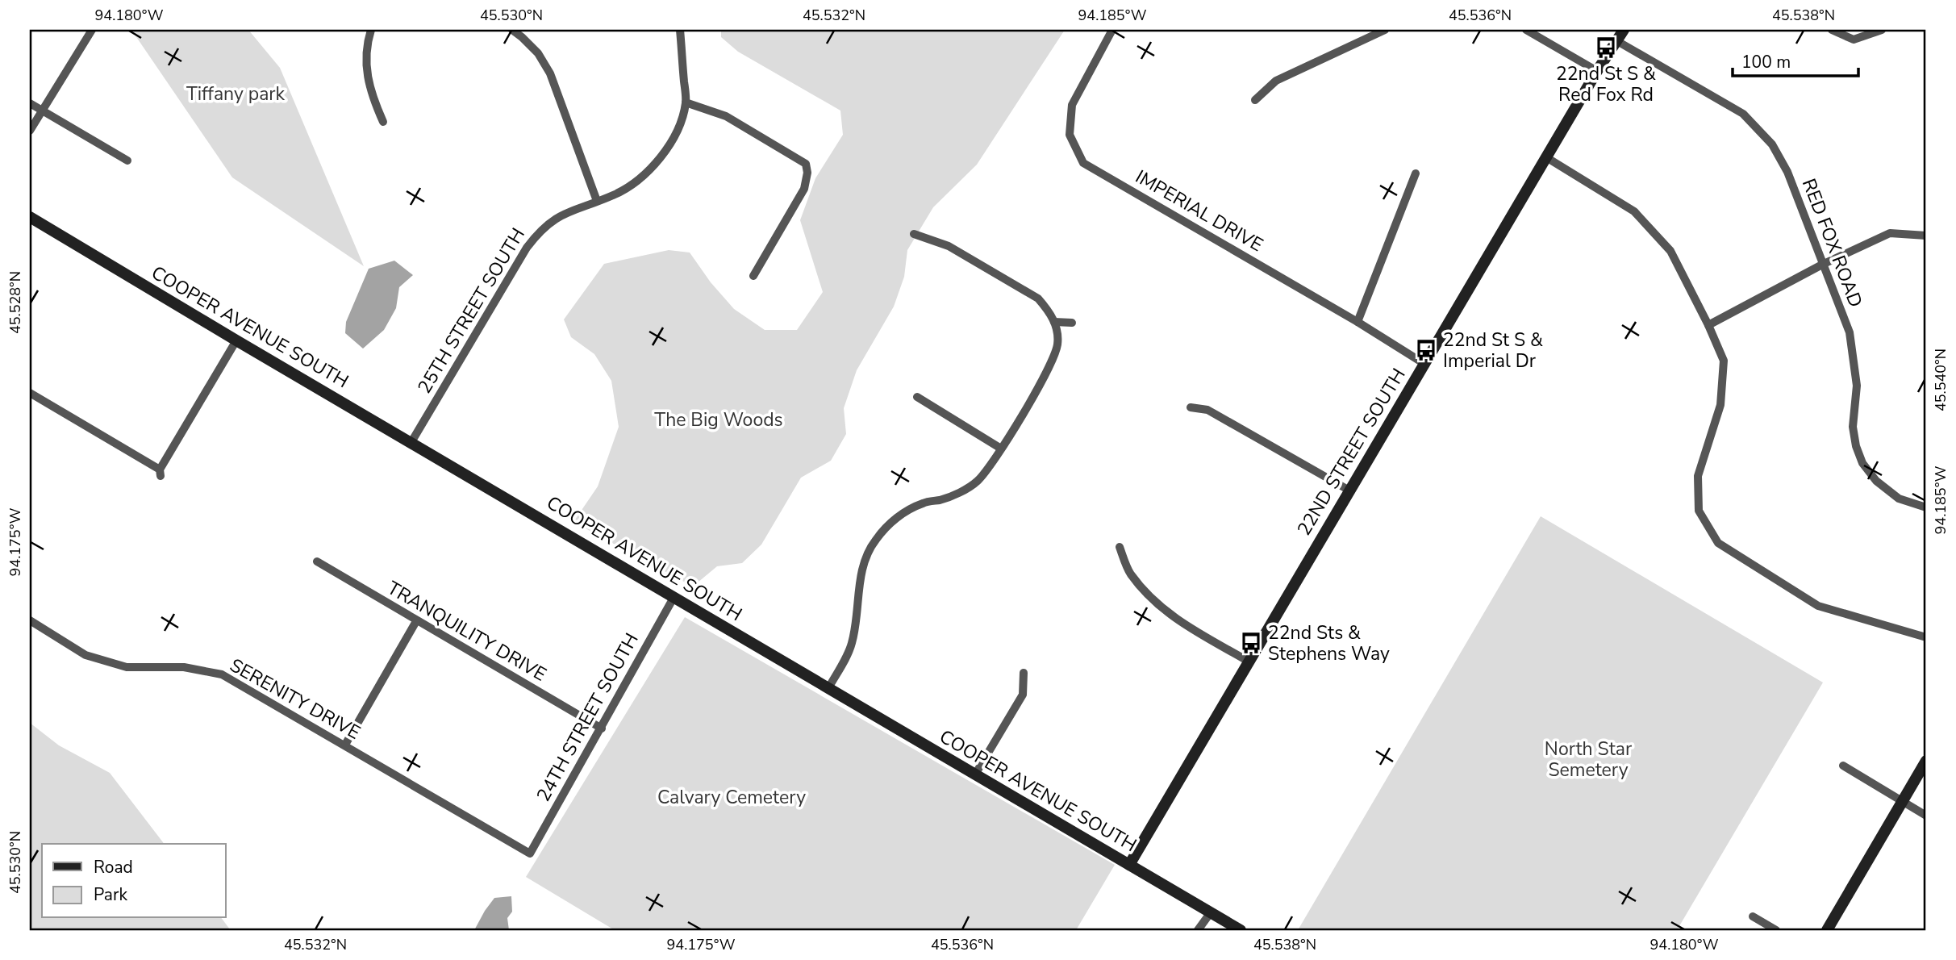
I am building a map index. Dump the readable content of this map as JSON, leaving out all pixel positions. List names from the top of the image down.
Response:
{
  "streets": {
    "street": [
      "IMPERIAL DRIVE",
      "RED FOX ROAD",
      "25TH STREET SOUTH",
      "COOPER AVENUE SOUTH",
      "22ND STREET SOUTH",
      "TRANQUILITY DRIVE",
      "SERENITY DRIVE",
      "24TH STREET SOUTH"
    ]
  },
  "crossings": [
    ["IMPERIAL DRIVE", "22ND STREET SOUTH"],
    ["RED FOX ROAD", "22ND STREET SOUTH"],
    ["25TH STREET SOUTH", "COOPER AVENUE SOUTH"],
    ["COOPER AVENUE SOUTH", "22ND STREET SOUTH"],
    ["COOPER AVENUE SOUTH", "24TH STREET SOUTH"],
    ["TRANQUILITY DRIVE", "24TH STREET SOUTH"],
    ["SERENITY DRIVE", "24TH STREET SOUTH"]
  ],
  "parks": [
    "Tiffany park",
    "The Big Woods",
    "North Star Semetery",
    "Calvary Cemetery"
  ],
  "places": {
    "bus stop": ["22nd St S & Red Fox Rd", "22nd St S & Imperial Dr", "22nd Sts & Stephens Way"]
  },
  "legend": ["Road", "Park"],
  "scale_bar": "100 m",
  "coordinates": [
    "94.180°W",
    "45.530°N",
    "45.532°N",
    "94.185°W",
    "45.536°N",
    "45.538°N",
    "45.528°N",
    "45.540°N",
    "94.175°W"
  ]
}
